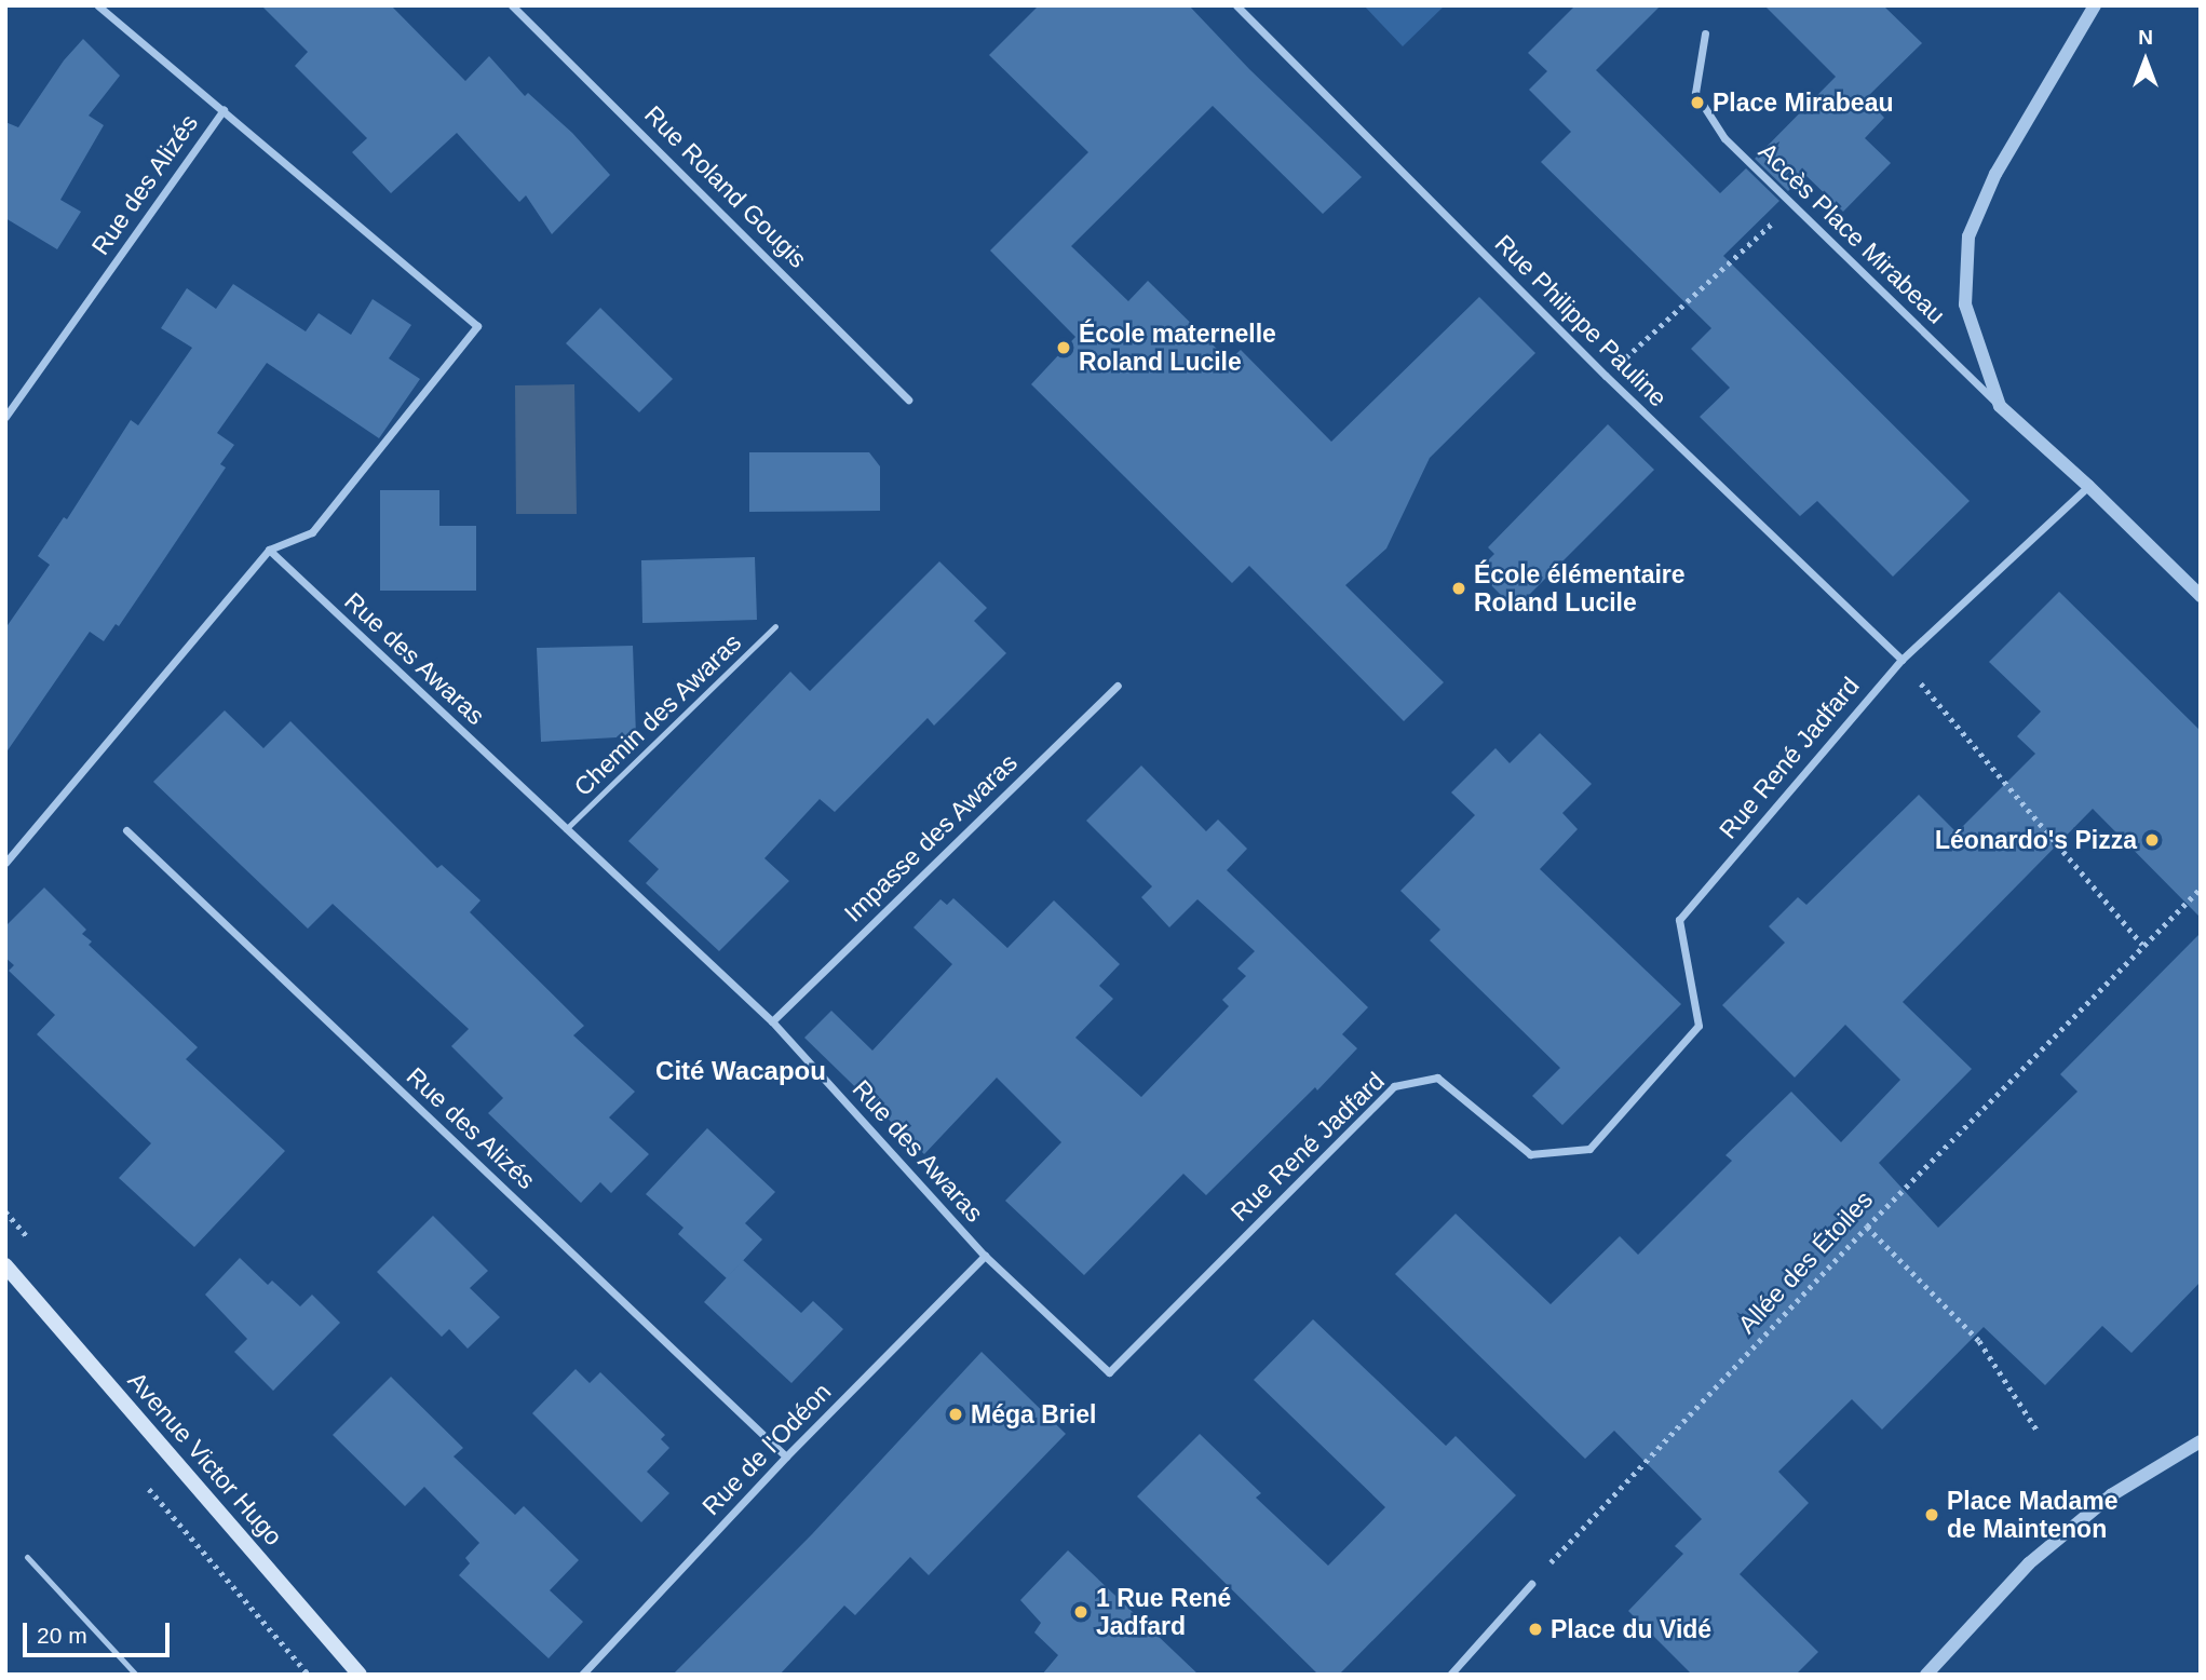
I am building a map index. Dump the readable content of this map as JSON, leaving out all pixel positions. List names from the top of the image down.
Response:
{
  "streets": {
    "main road": ["Avenue Victor Hugo"],
    "street": [
      "Rue des Alizés",
      "Rue Roland Gougis",
      "Accès Place Mirabeau",
      "Rue Philippe Pauline",
      "Rue des Awaras",
      "Rue René Jadfard",
      "Impasse des Awaras",
      "Rue de l'Odéon"
    ],
    "lane": ["Chemin des Awaras"],
    "path": ["Allée des Étoiles"]
  },
  "crossings": [
    ["Rue des Alizés", "Rue de l'Odéon"],
    ["Rue Philippe Pauline", "Rue René Jadfard"],
    ["Rue des Awaras", "Chemin des Awaras"],
    ["Rue des Awaras", "Rue René Jadfard"],
    ["Rue des Awaras", "Impasse des Awaras"],
    ["Rue des Awaras", "Rue de l'Odéon"],
    ["Rue René Jadfard", "Rue de l'Odéon"]
  ],
  "districts": ["Cité Wacapou"],
  "places": [
    "Place Mirabeau",
    "École maternelle Roland Lucile",
    "École élémentaire Roland Lucile",
    "Léonardo's Pizza",
    "Méga Briel",
    "Place Madame de Maintenon",
    "1 Rue René Jadfard",
    "Place du Vidé"
  ],
  "scale_bar": "20 m",
  "north": "top"
}
